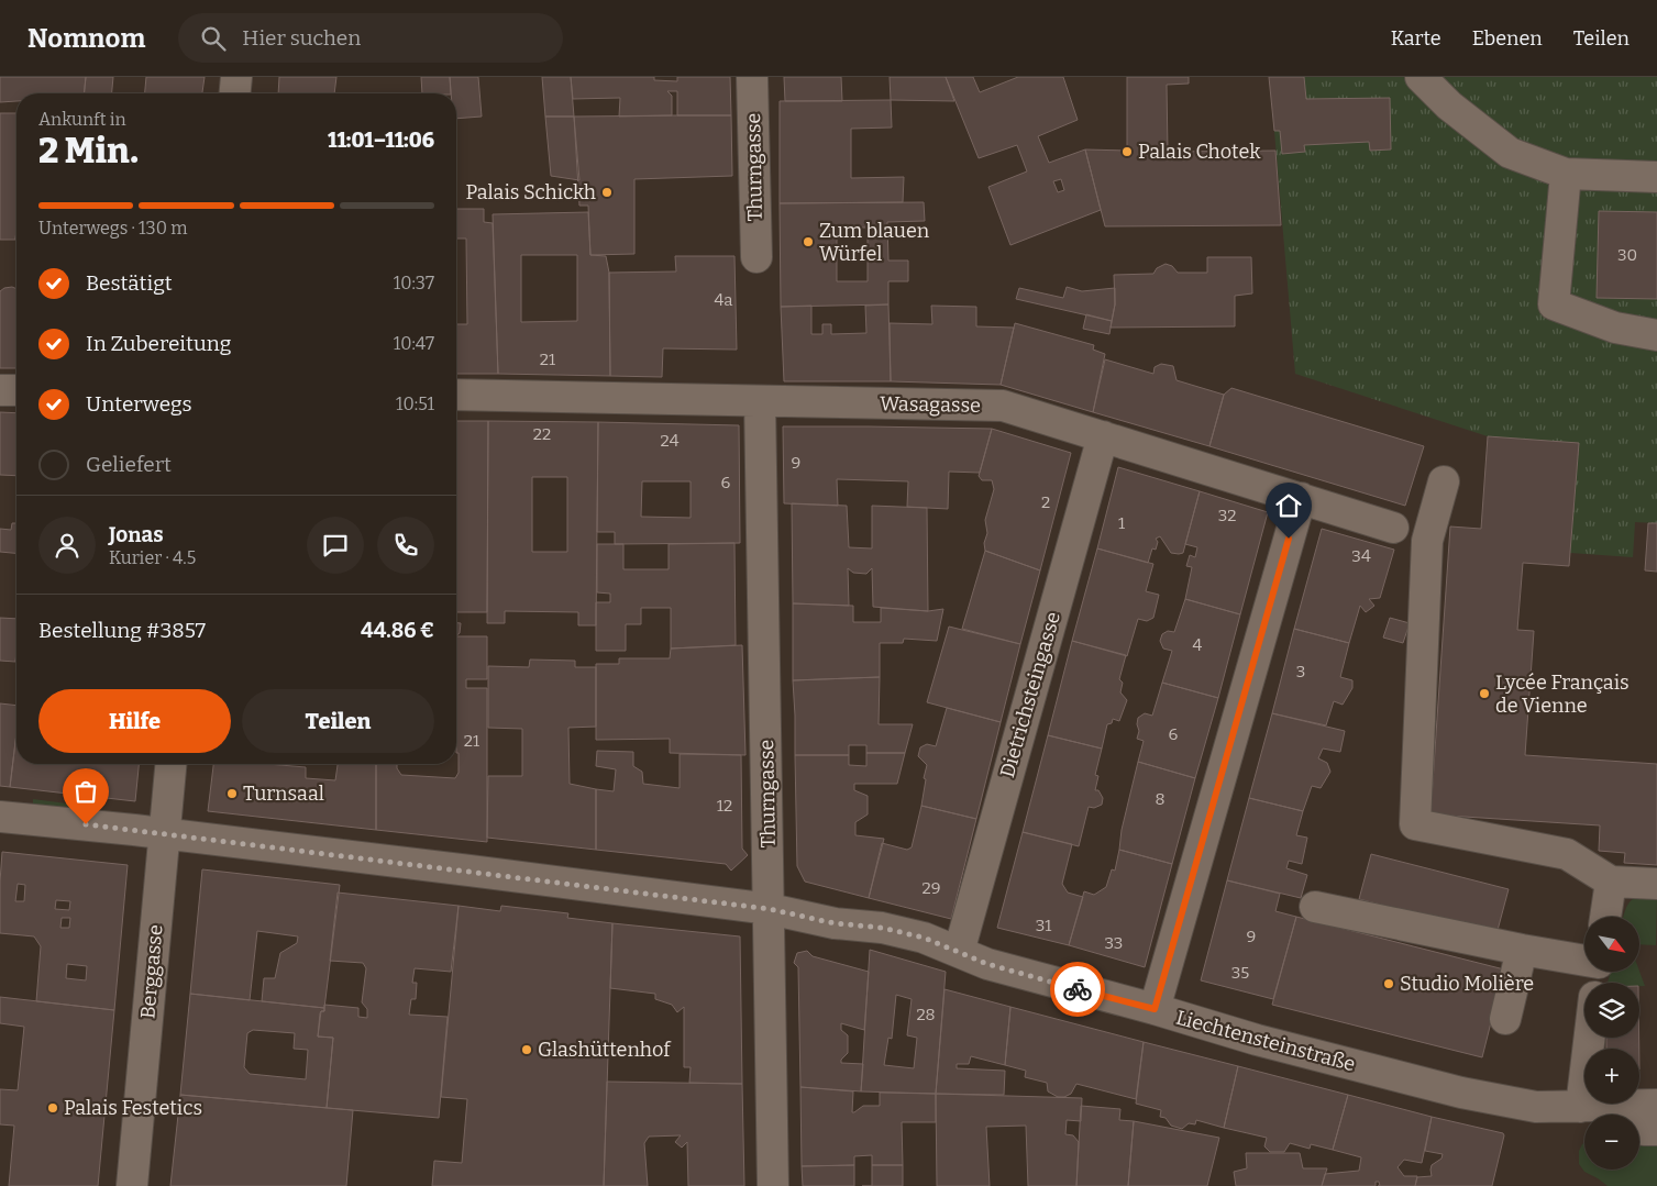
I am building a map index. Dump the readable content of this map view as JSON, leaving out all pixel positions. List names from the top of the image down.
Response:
{
  "streets": {
    "street": [
      "Thurngasse",
      "Wasagasse",
      "Dietrichsteingasse",
      "Berggasse",
      "Liechtensteinstraße"
    ]
  },
  "crossings": [
    ["Thurngasse", "Wasagasse"],
    ["Thurngasse", "Liechtensteinstraße"],
    ["Wasagasse", "Dietrichsteingasse"],
    ["Dietrichsteingasse", "Liechtensteinstraße"],
    ["Berggasse", "Liechtensteinstraße"]
  ],
  "places": [
    "Palais Chotek",
    "Palais Schickh",
    "Zum blauen Würfel",
    "Lycée Français de Vienne",
    "Turnsaal",
    "Studio Molière",
    "Glashüttenhof",
    "Palais Festetics"
  ],
  "house_numbers": [
    "30",
    "4a",
    "21",
    "22",
    "24",
    "9",
    "6",
    "2",
    "32",
    "1",
    "34",
    "4",
    "3",
    "6",
    "21",
    "8",
    "12",
    "29",
    "31",
    "9",
    "33",
    "35",
    "28"
  ],
  "north": "bottom right",
  "page": {
    "header": "Nomnom",
    "search": "Hier suchen",
    "nav": ["Karte", "Ebenen", "Teilen"],
    "heading": ["2 Min.", "Ankunft in", "11:01–11:06"],
    "panel": [
      "Jonas",
      "Kurier · 4.5",
      "Bestellung #3857",
      "44.86 €"
    ],
    "bar": "Unterwegs · 130 m",
    "list": [
      ["Bestätigt", "10:37"],
      ["In Zubereitung", "10:47"],
      ["Unterwegs", "10:51"],
      "Geliefert"
    ],
    "buttons": ["Hilfe", "Teilen"],
    "map_buttons": ["+", "−"]
  }
}
